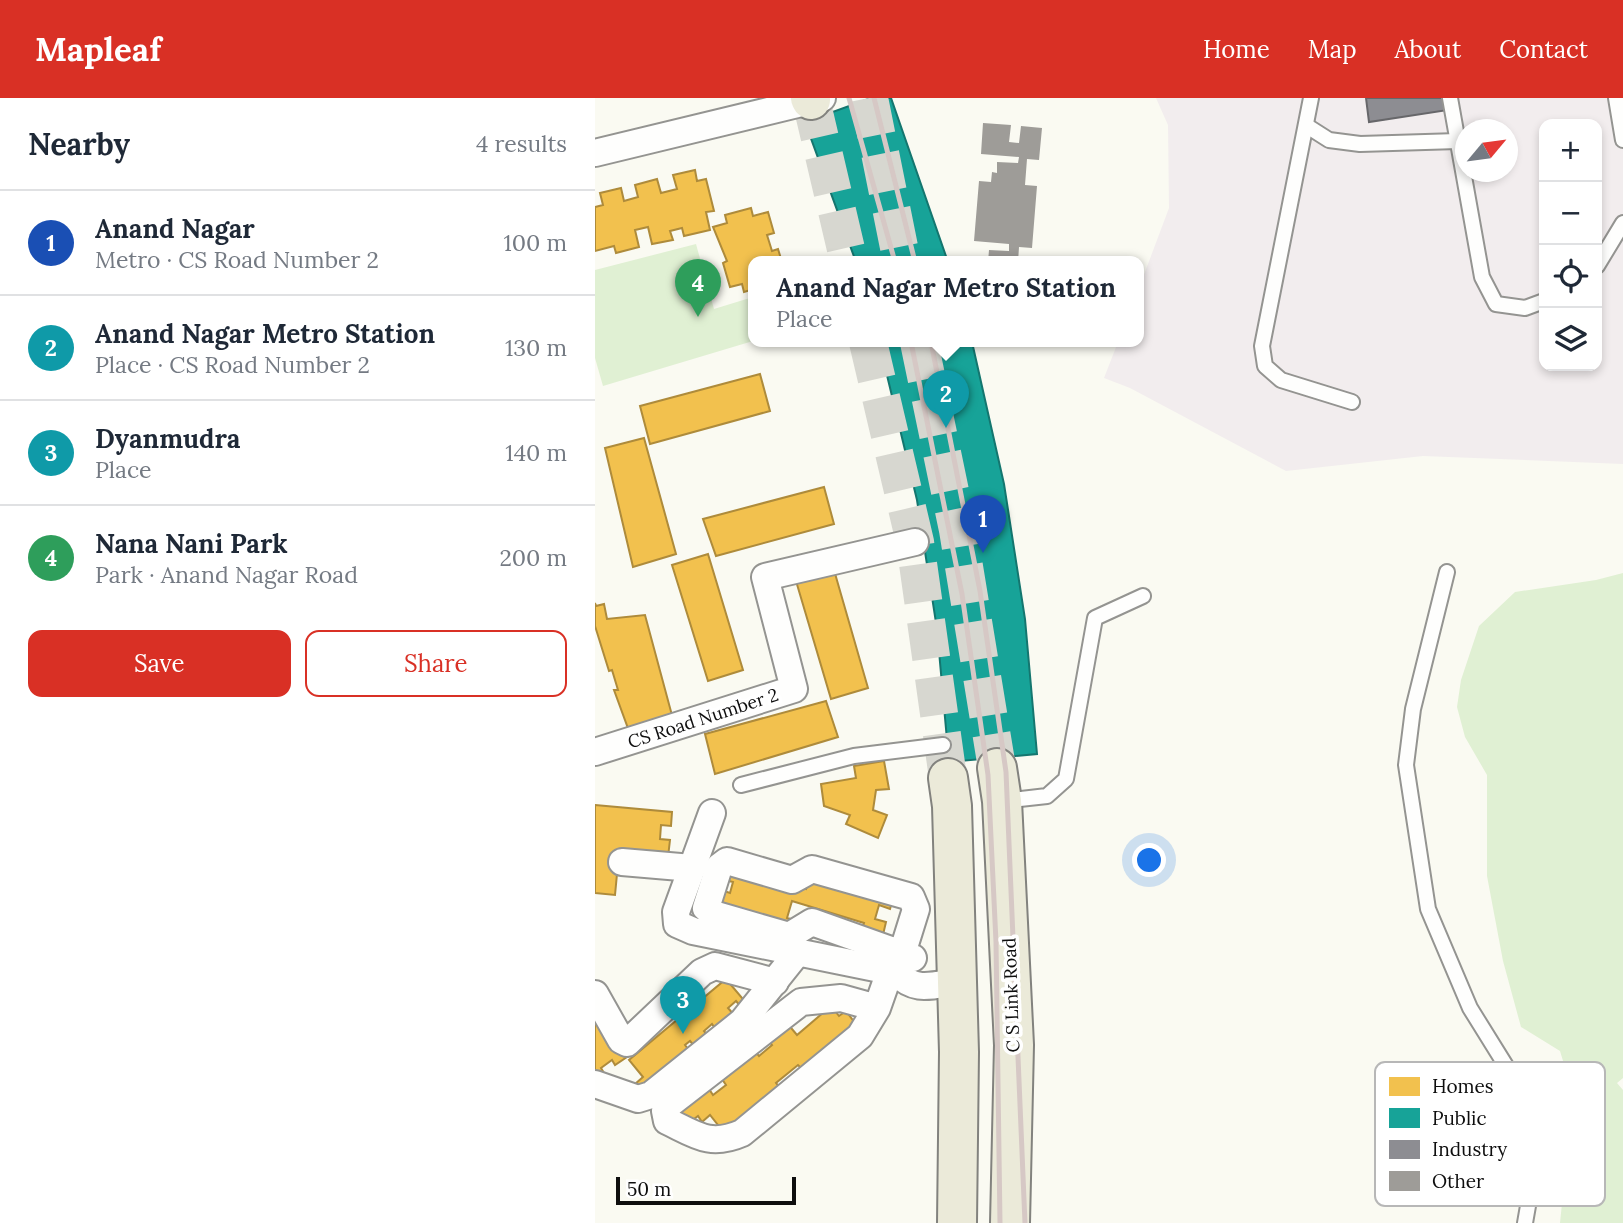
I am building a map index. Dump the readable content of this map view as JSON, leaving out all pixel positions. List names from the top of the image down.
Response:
{
  "streets": {
    "main road": ["C S Link Road"],
    "street": ["CS Road Number 2"]
  },
  "legend": [
    "Homes",
    "Public",
    "Industry",
    "Other"
  ],
  "scale_bar": "50 m",
  "north": "top right",
  "page": {
    "header": "Mapleaf",
    "nav": [
      "Home",
      "Map",
      "About",
      "Contact"
    ],
    "heading": ["Nearby", "4 results"],
    "map_buttons": ["+", "−"],
    "list": [
      {
        "mark": "1",
        "name": "Anand Nagar",
        "note": "Metro · CS Road Number 2",
        "value": "100 m"
      },
      {
        "mark": "2",
        "name": "Anand Nagar Metro Station",
        "note": "Place · CS Road Number 2",
        "value": "130 m"
      },
      {
        "mark": "3",
        "name": "Dyanmudra",
        "note": "Place",
        "value": "140 m"
      },
      {
        "mark": "4",
        "name": "Nana Nani Park",
        "note": "Park · Anand Nagar Road",
        "value": "200 m"
      }
    ],
    "popup": ["Anand Nagar Metro Station", "Place"],
    "pins": [
      "4",
      "2",
      "1",
      "3"
    ],
    "buttons": ["Save", "Share"],
    "scale": "50 m"
  }
}
